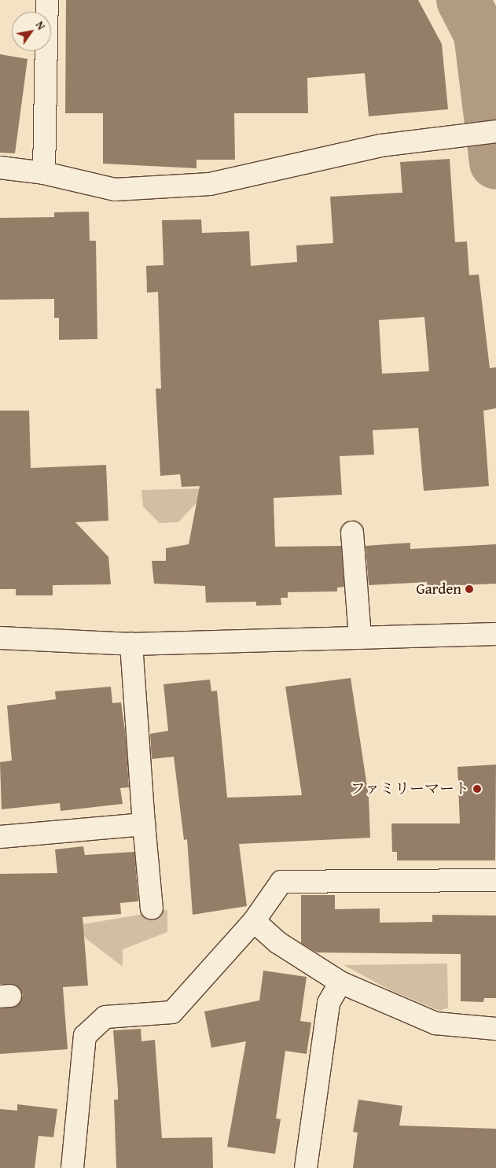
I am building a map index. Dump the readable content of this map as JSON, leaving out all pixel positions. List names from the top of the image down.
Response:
{
  "places": ["Garden", "ファミリーマート"],
  "north": "top right"
}
